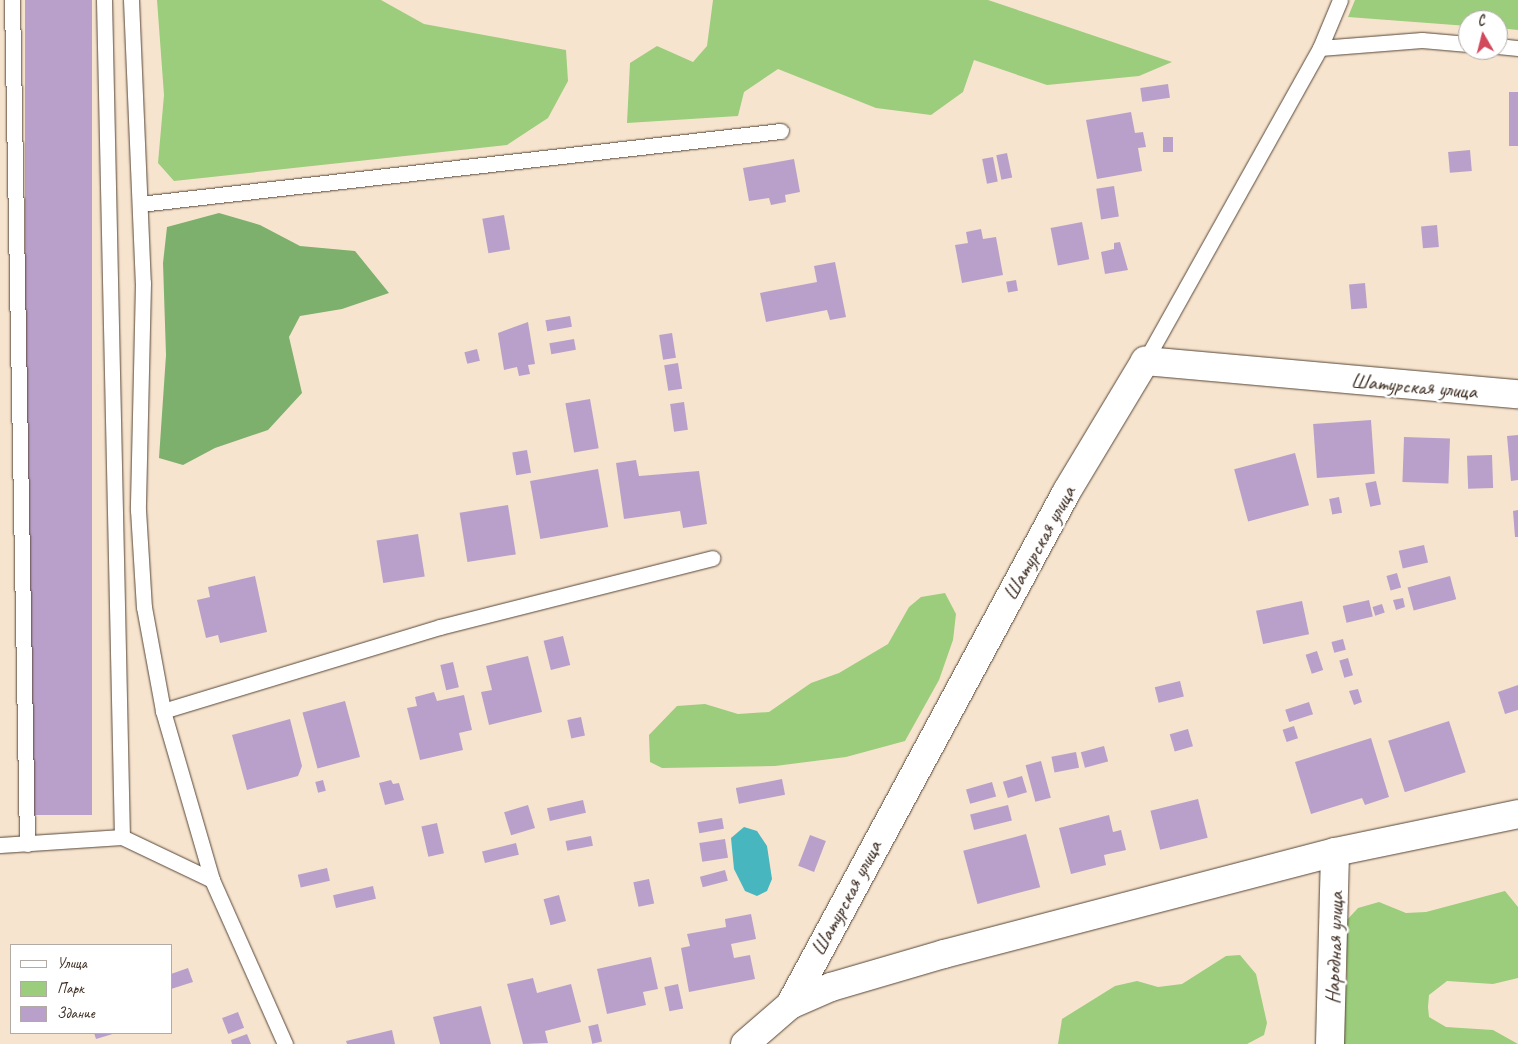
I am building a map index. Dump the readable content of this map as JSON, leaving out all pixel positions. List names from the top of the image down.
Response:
{
  "streets": {
    "street": ["Шатурская улица", "Народная улица"]
  },
  "legend": ["Улица", "Парк", "Здание"],
  "north": "top"
}
